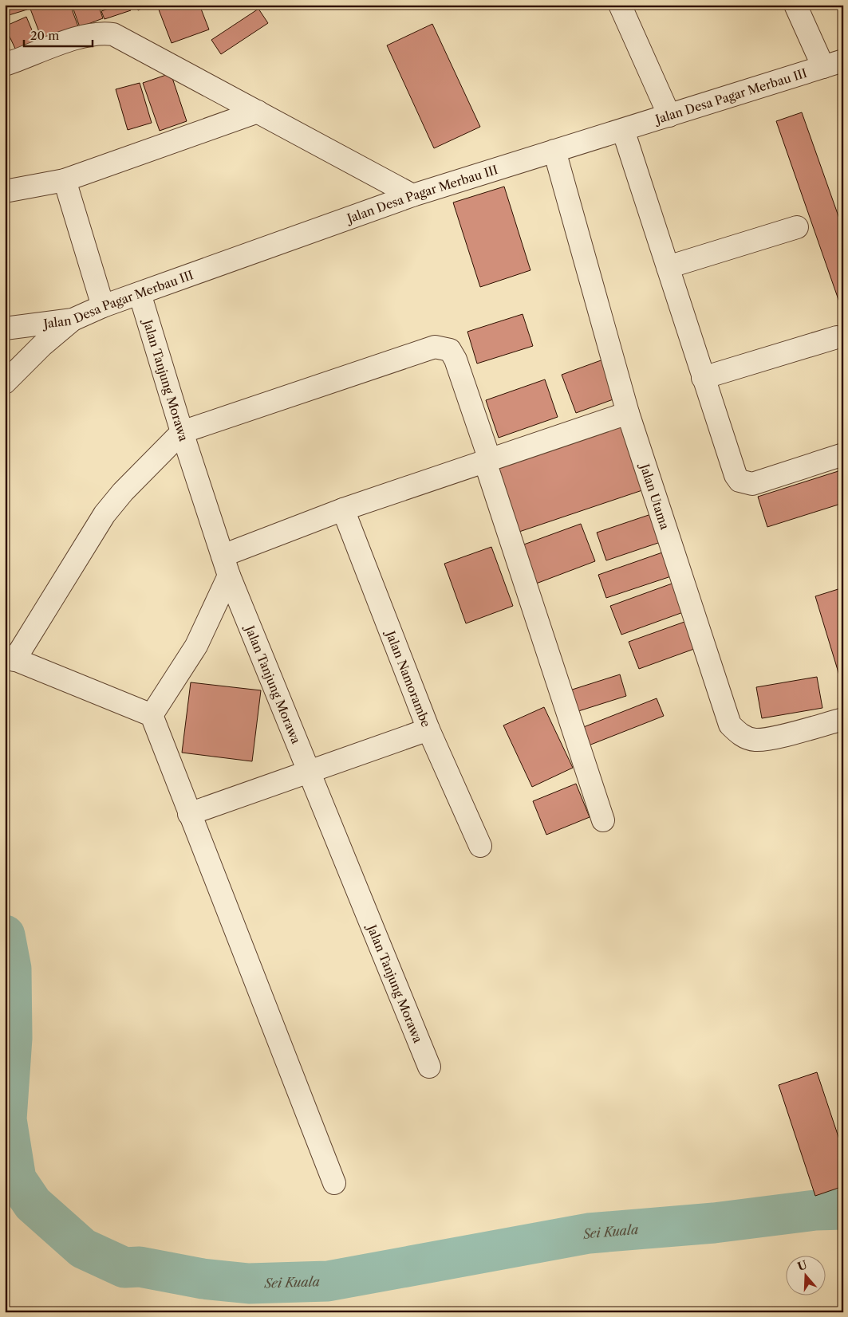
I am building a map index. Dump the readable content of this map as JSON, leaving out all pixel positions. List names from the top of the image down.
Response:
{
  "streets": {
    "street": [
      "Jalan Desa Pagar Merbau III",
      "Jalan Tanjung Morawa",
      "Jalan Utama",
      "Jalan Namorambe"
    ]
  },
  "crossings": [
    ["Jalan Desa Pagar Merbau III", "Jalan Tanjung Morawa"],
    ["Jalan Desa Pagar Merbau III", "Jalan Utama"]
  ],
  "water": ["Sei Kuala"],
  "scale_bar": "20 m",
  "north": "top"
}
